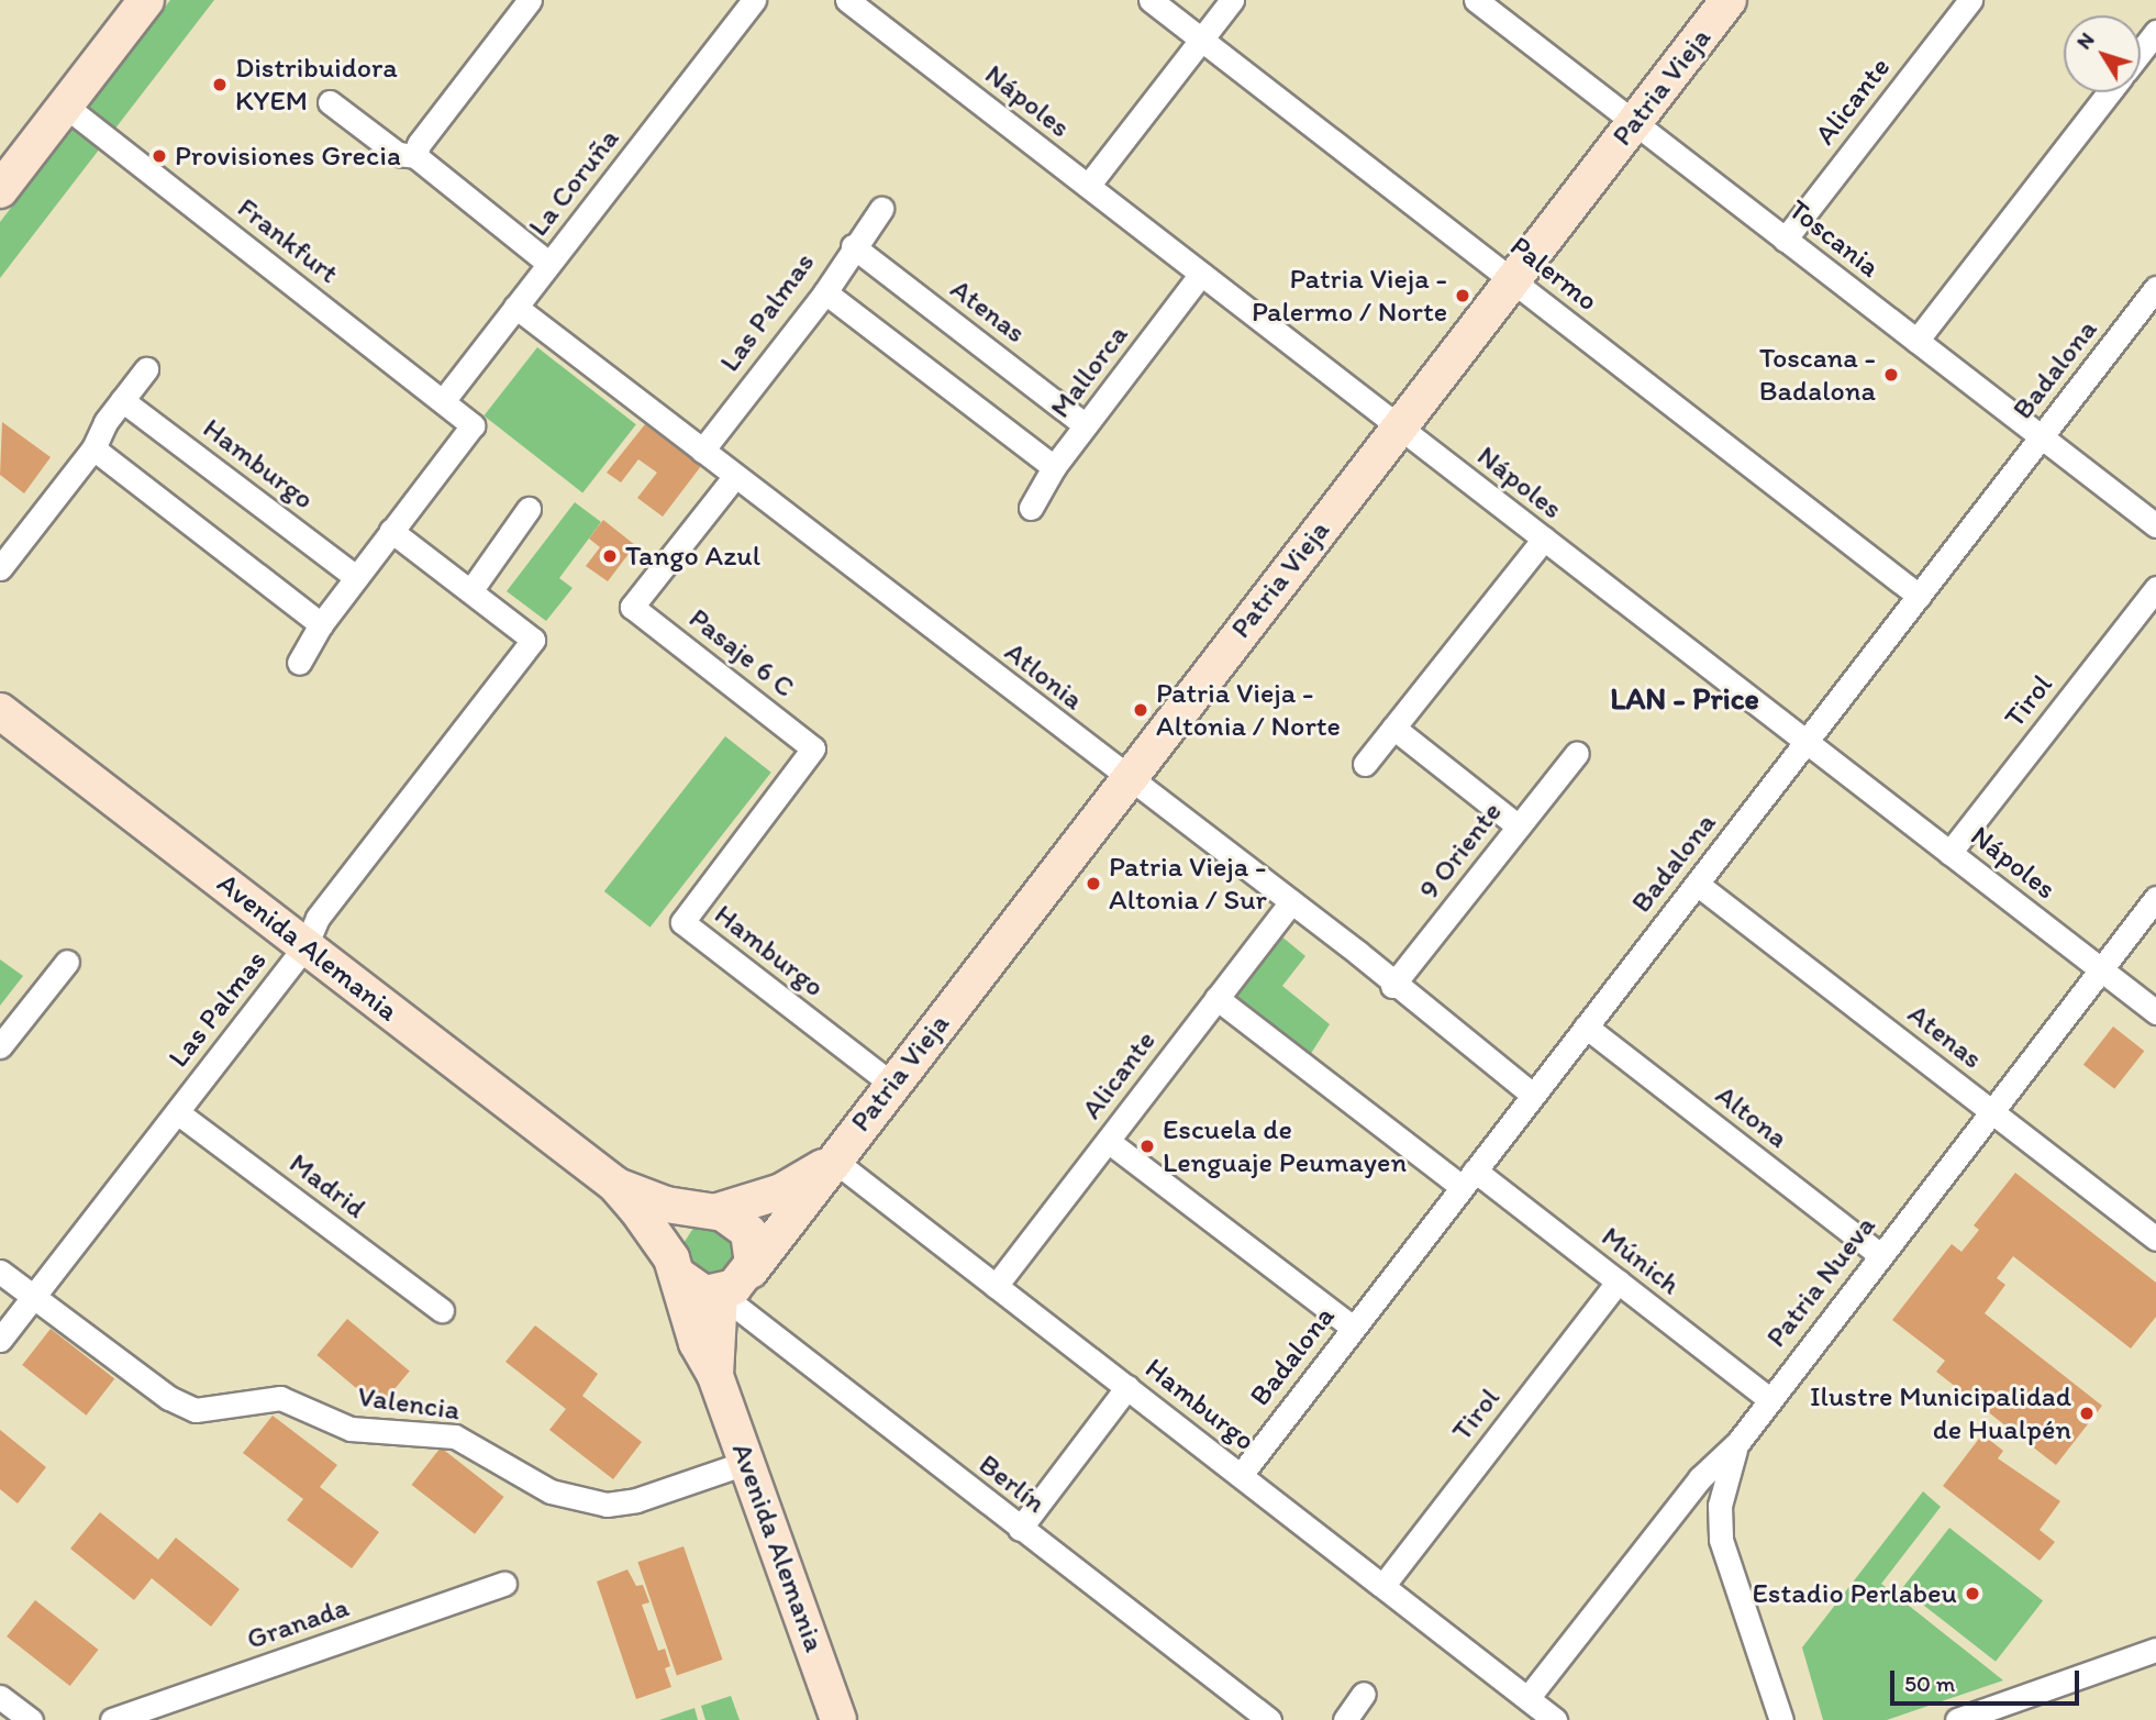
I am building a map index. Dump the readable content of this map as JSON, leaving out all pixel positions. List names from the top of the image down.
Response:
{
  "streets": {
    "street": [
      "Patria Vieja",
      "Nápoles",
      "Alicante",
      "La Coruña",
      "Toscania",
      "Frankfurt",
      "Palermo",
      "Atenas",
      "Las Palmas",
      "Badalona",
      "Mallorca",
      "Hamburgo",
      "Pasaje 6 C",
      "Atlonia",
      "Tirol",
      "9 Oriente",
      "Avenida Alemania",
      "Altona",
      "Madrid",
      "Múnich",
      "Patria Nueva",
      "Valencia",
      "Berlín",
      "Granada"
    ]
  },
  "crossings": [
    ["Patria Vieja", "Nápoles"],
    ["Patria Vieja", "Toscania"],
    ["Patria Vieja", "Palermo"],
    ["Patria Vieja", "Hamburgo"],
    ["Patria Vieja", "Atlonia"],
    ["Patria Vieja", "Avenida Alemania"],
    ["Patria Vieja", "Berlín"],
    ["Nápoles", "Badalona"],
    ["Nápoles", "Mallorca"],
    ["Nápoles", "Tirol"],
    ["Nápoles", "Patria Nueva"],
    ["Alicante", "Toscania"],
    ["Alicante", "Hamburgo"],
    ["Alicante", "Atlonia"],
    ["Alicante", "Múnich"],
    ["La Coruña", "Frankfurt"],
    ["La Coruña", "Atlonia"],
    ["Toscania", "Badalona"],
    ["Palermo", "Badalona"],
    ["Atenas", "Las Palmas"],
    ["Atenas", "Badalona"],
    ["Atenas", "Mallorca"],
    ["Atenas", "Patria Nueva"],
    ["Las Palmas", "Atlonia"],
    ["Las Palmas", "Avenida Alemania"],
    ["Las Palmas", "Madrid"],
    ["Las Palmas", "Valencia"],
    ["Badalona", "Hamburgo"],
    ["Badalona", "Atlonia"],
    ["Badalona", "Altona"],
    ["Badalona", "Múnich"],
    ["Hamburgo", "Pasaje 6 C"],
    ["Hamburgo", "Tirol"],
    ["Hamburgo", "Patria Nueva"],
    ["Pasaje 6 C", "Atlonia"],
    ["Atlonia", "9 Oriente"],
    ["Tirol", "Múnich"],
    ["Avenida Alemania", "Valencia"],
    ["Avenida Alemania", "Berlín"],
    ["Altona", "Patria Nueva"],
    ["Múnich", "Patria Nueva"]
  ],
  "districts": ["LAN - Price"],
  "places": [
    "Distribuidora KYEM",
    "Provisiones Grecia",
    "Patria Vieja - Palermo / Norte",
    "Toscana - Badalona",
    "Tango Azul",
    "Patria Vieja - Altonia / Norte",
    "Patria Vieja - Altonia / Sur",
    "Escuela de Lenguaje Peumayen",
    "Ilustre Municipalidad de Hualpén",
    "Estadio Perlabeu"
  ],
  "scale_bar": "50 m",
  "north": "top left"
}
